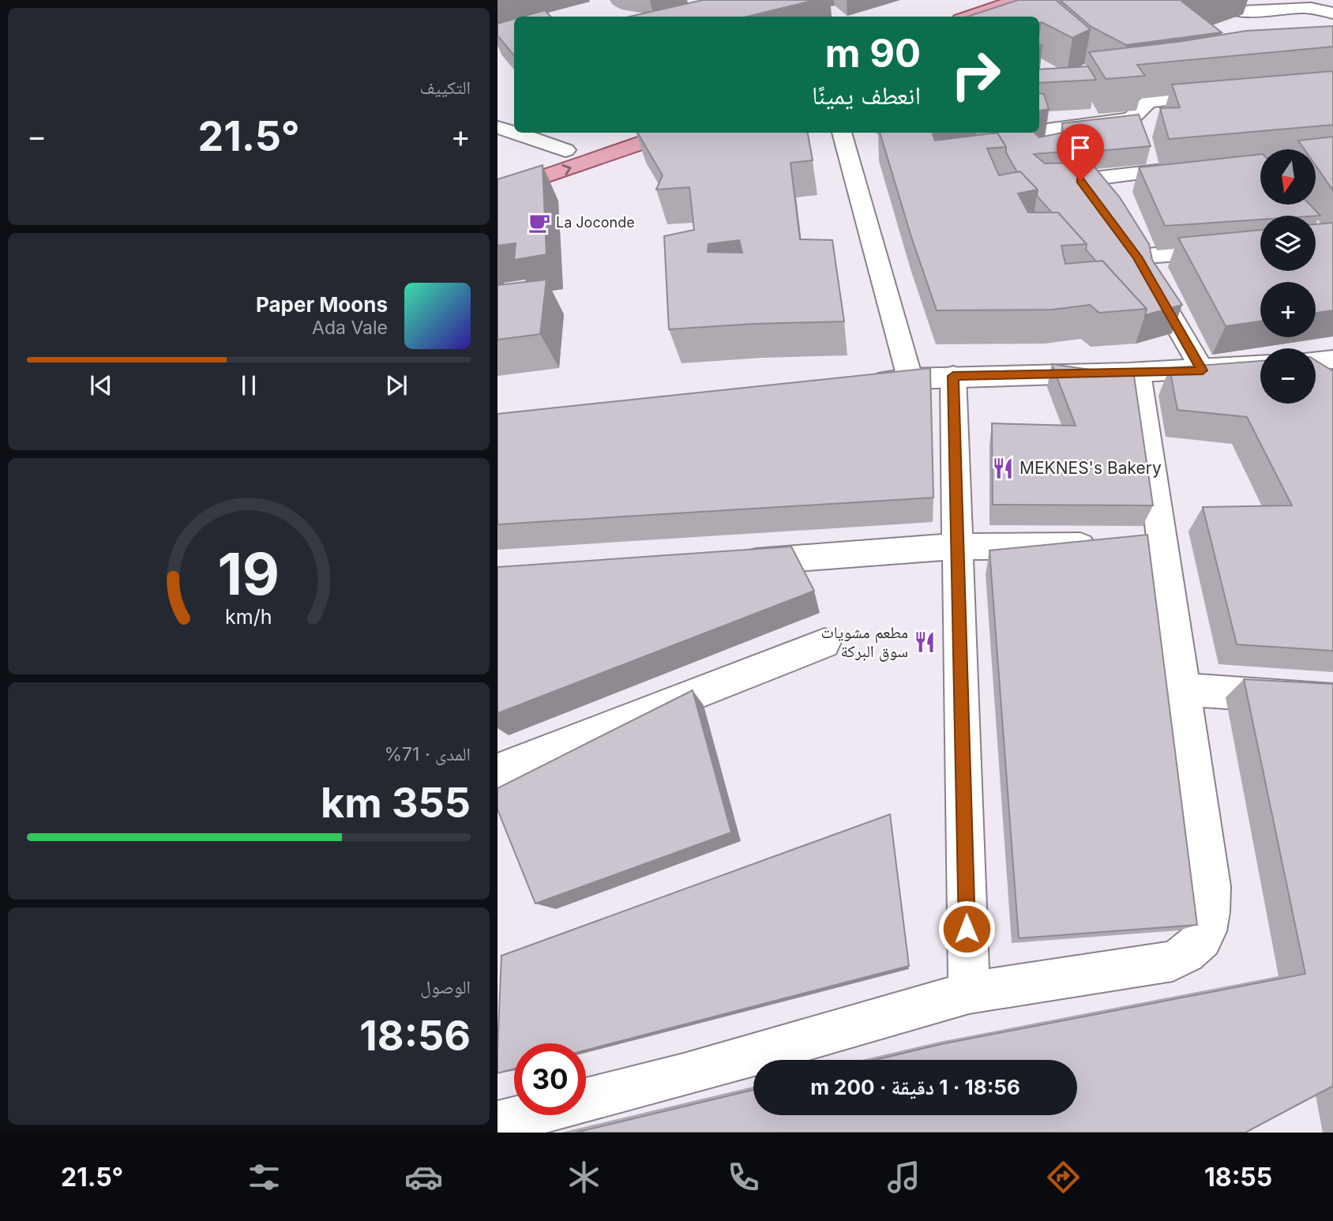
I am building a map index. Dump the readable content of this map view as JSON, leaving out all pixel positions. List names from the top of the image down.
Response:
{
  "places": {
    "cafe": ["La Joconde"],
    "restaurant": ["MEKNES's Bakery", "مطعم مشويات سوق البركة"]
  },
  "north": "bottom",
  "page": {
    "tile": [
      "التكييف",
      ["المدى · 71%", "355 km"],
      ["الوصول", "18:56"]
    ],
    "turn": ["90 m", "انعطف يمينًا"],
    "heat": ["−", "21.5°", "+"],
    "map_buttons": ["+", "−"],
    "song": ["Paper Moons", "Ada Vale"],
    "limit": "30",
    "trip": "18:56 · 1 دقيقة · 200 m",
    "tabs": ["18:55", "21.5°"],
    "gauge": ["19", "km/h"]
  }
}
